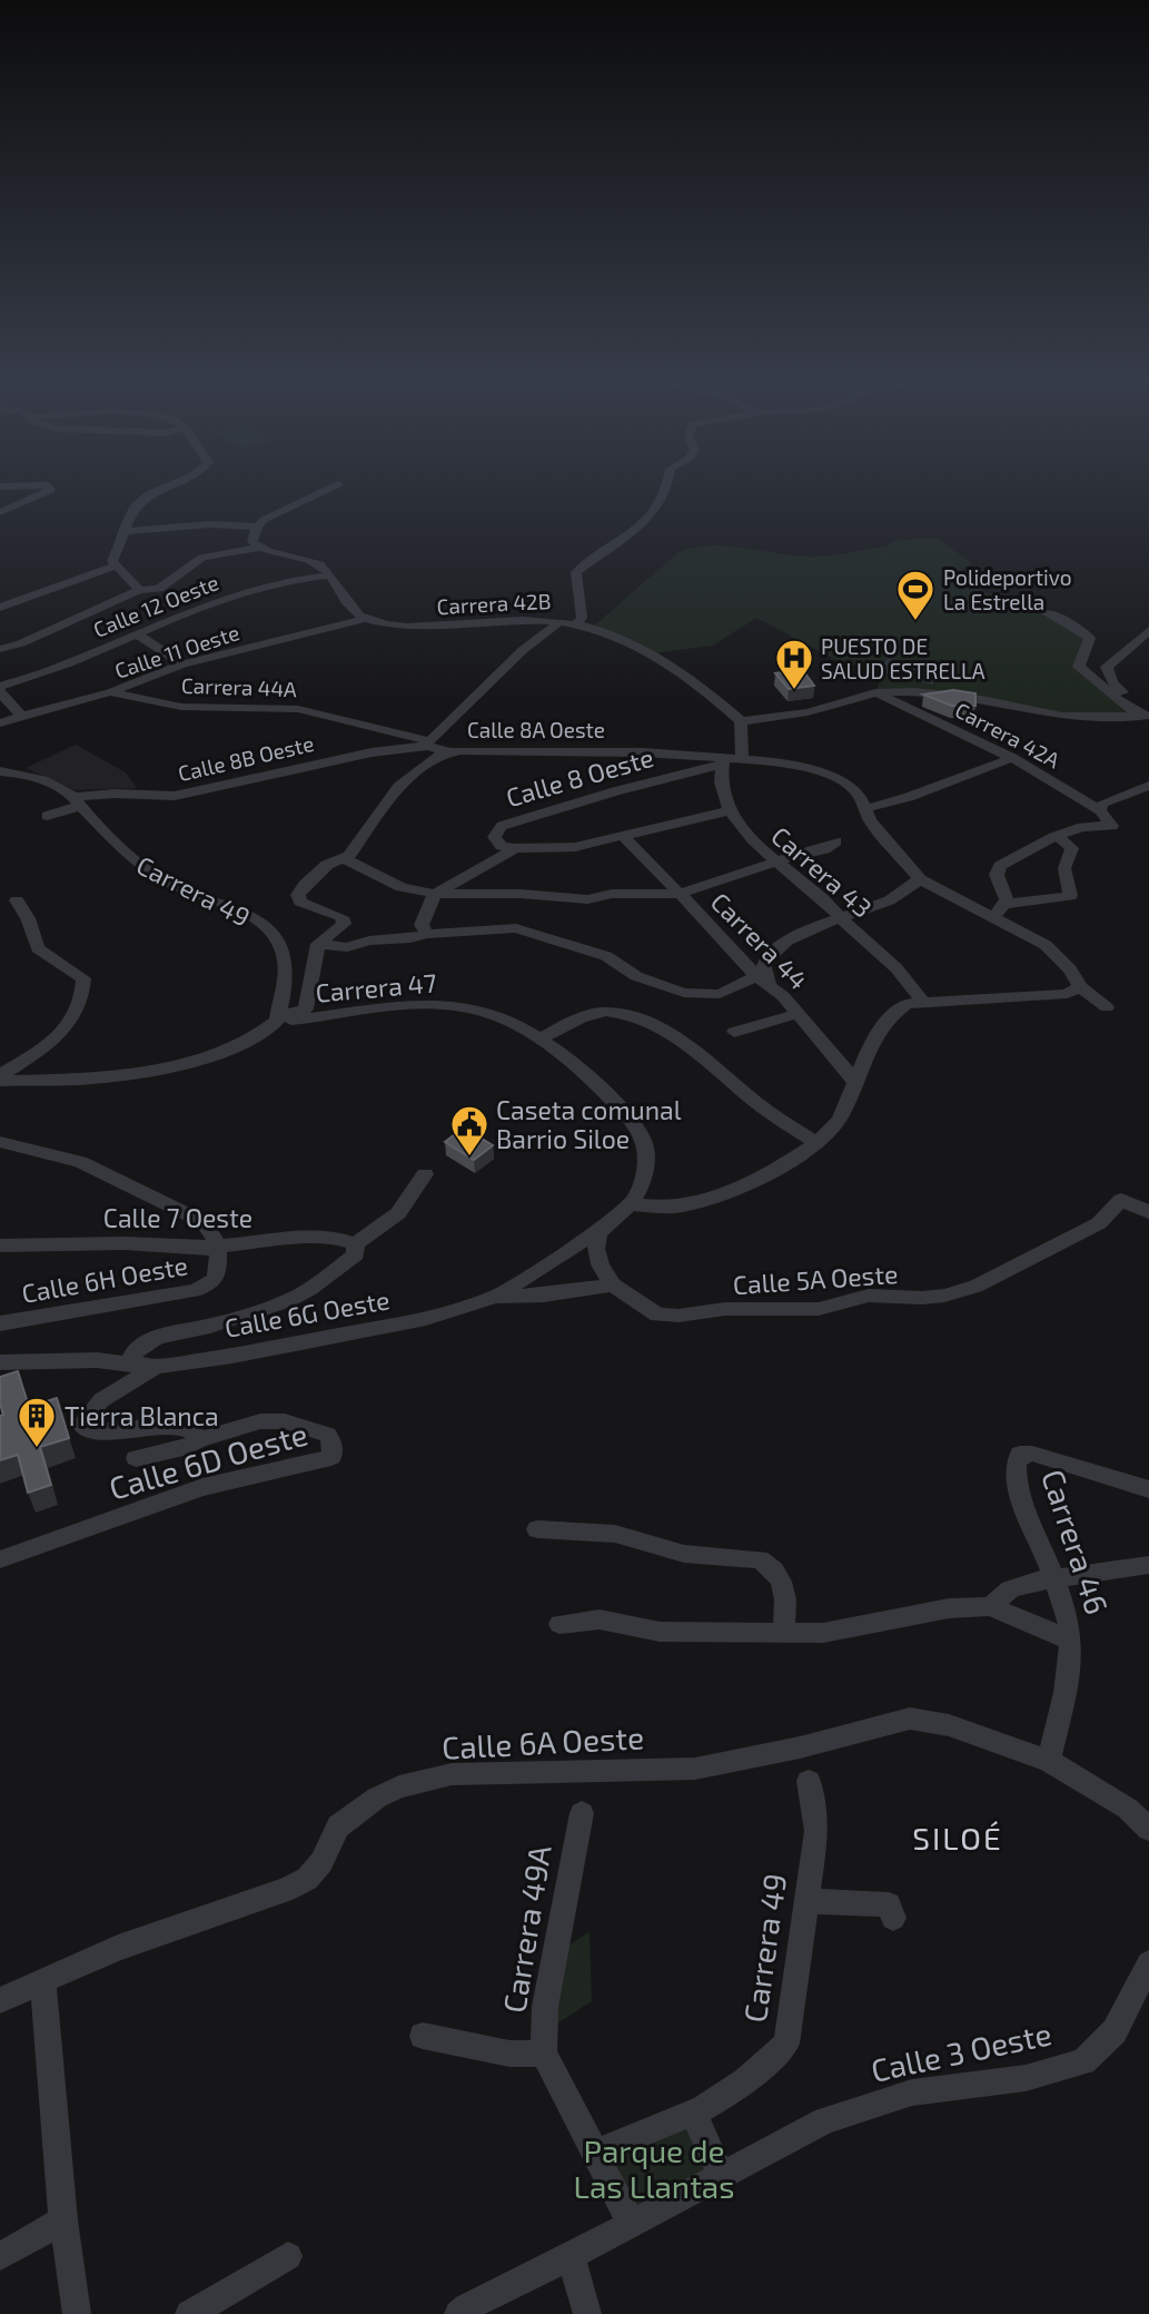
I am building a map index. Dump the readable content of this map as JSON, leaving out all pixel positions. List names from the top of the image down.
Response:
{
  "streets": {
    "street": [
      "Carrera 42B",
      "Calle 12 Oeste",
      "Calle 11 Oeste",
      "Carrera 44A",
      "Calle 8A Oeste",
      "Carrera 42A",
      "Calle 8B Oeste",
      "Calle 8 Oeste",
      "Carrera 43",
      "Carrera 49",
      "Carrera 44",
      "Carrera 47",
      "Calle 7 Oeste",
      "Calle 6H Oeste",
      "Calle 5A Oeste",
      "Calle 6G Oeste",
      "Calle 6D Oeste",
      "Carrera 46",
      "Calle 6A Oeste",
      "Carrera 49A",
      "Calle 3 Oeste"
    ]
  },
  "crossings": [
    ["Carrera 42B", "Calle 11 Oeste"],
    ["Calle 11 Oeste", "Carrera 44A"],
    ["Carrera 44A", "Calle 8A Oeste"],
    ["Carrera 44A", "Calle 8B Oeste"],
    ["Calle 8A Oeste", "Calle 8 Oeste"],
    ["Calle 8A Oeste", "Carrera 43"],
    ["Calle 8B Oeste", "Carrera 49"],
    ["Calle 8 Oeste", "Carrera 43"],
    ["Carrera 49", "Carrera 47"],
    ["Carrera 49", "Carrera 49A"],
    ["Carrera 47", "Calle 6G Oeste"],
    ["Calle 7 Oeste", "Calle 6H Oeste"],
    ["Carrera 46", "Calle 6A Oeste"],
    ["Carrera 49A", "Calle 3 Oeste"]
  ],
  "districts": ["SILOÉ"],
  "parks": ["Parque de Las Llantas"],
  "places": {
    "sports": ["Polideportivo La Estrella"],
    "hospital": ["PUESTO DE SALUD ESTRELLA"],
    "public building": ["Caseta comunal Barrio Siloe"],
    "building": ["Tierra Blanca"]
  }
}
